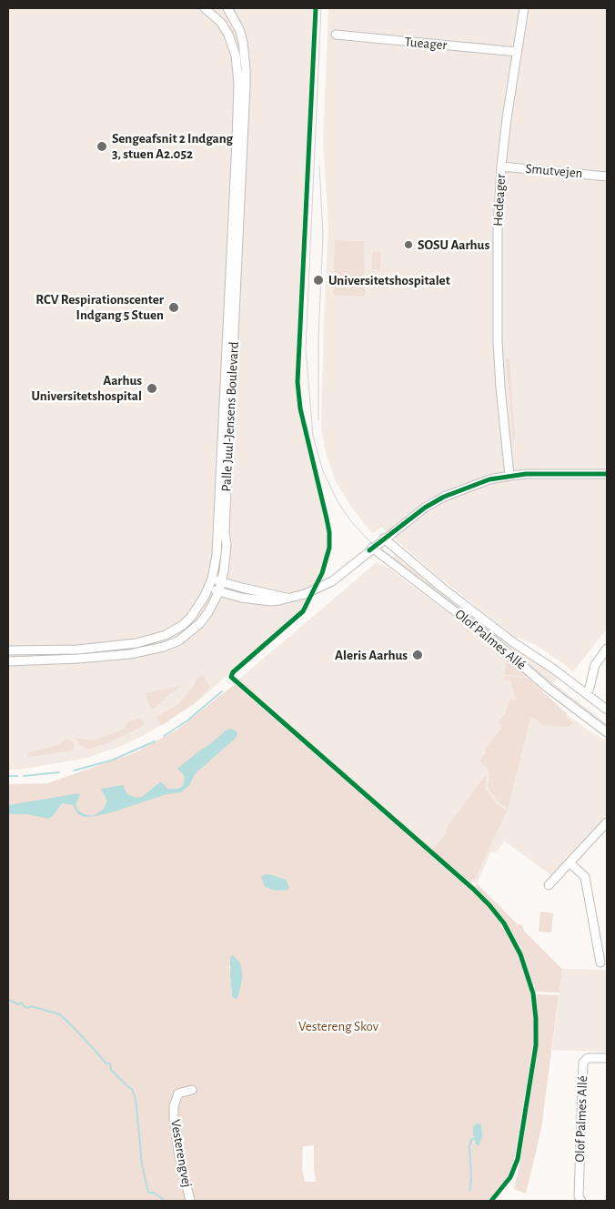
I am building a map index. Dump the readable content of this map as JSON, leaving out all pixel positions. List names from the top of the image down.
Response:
{
  "streets": {
    "street": [
      "Tueager",
      "Smutvejen",
      "Hedeager",
      "Palle Juul-Jensens Boulevard",
      "Olof Palmes Allé",
      "Vesterengvej"
    ]
  },
  "crossings": [
    ["Tueager", "Hedeager"],
    ["Smutvejen", "Hedeager"]
  ],
  "parks": ["Vestereng Skov"],
  "places": [
    "Sengeafsnit 2 Indgang 3, stuen A2.052",
    "SOSU Aarhus",
    "Universitetshospitalet",
    "RCV Respirationscenter Indgang 5 Stuen",
    "Aarhus Universitetshospital",
    "Aleris Aarhus"
  ]
}
